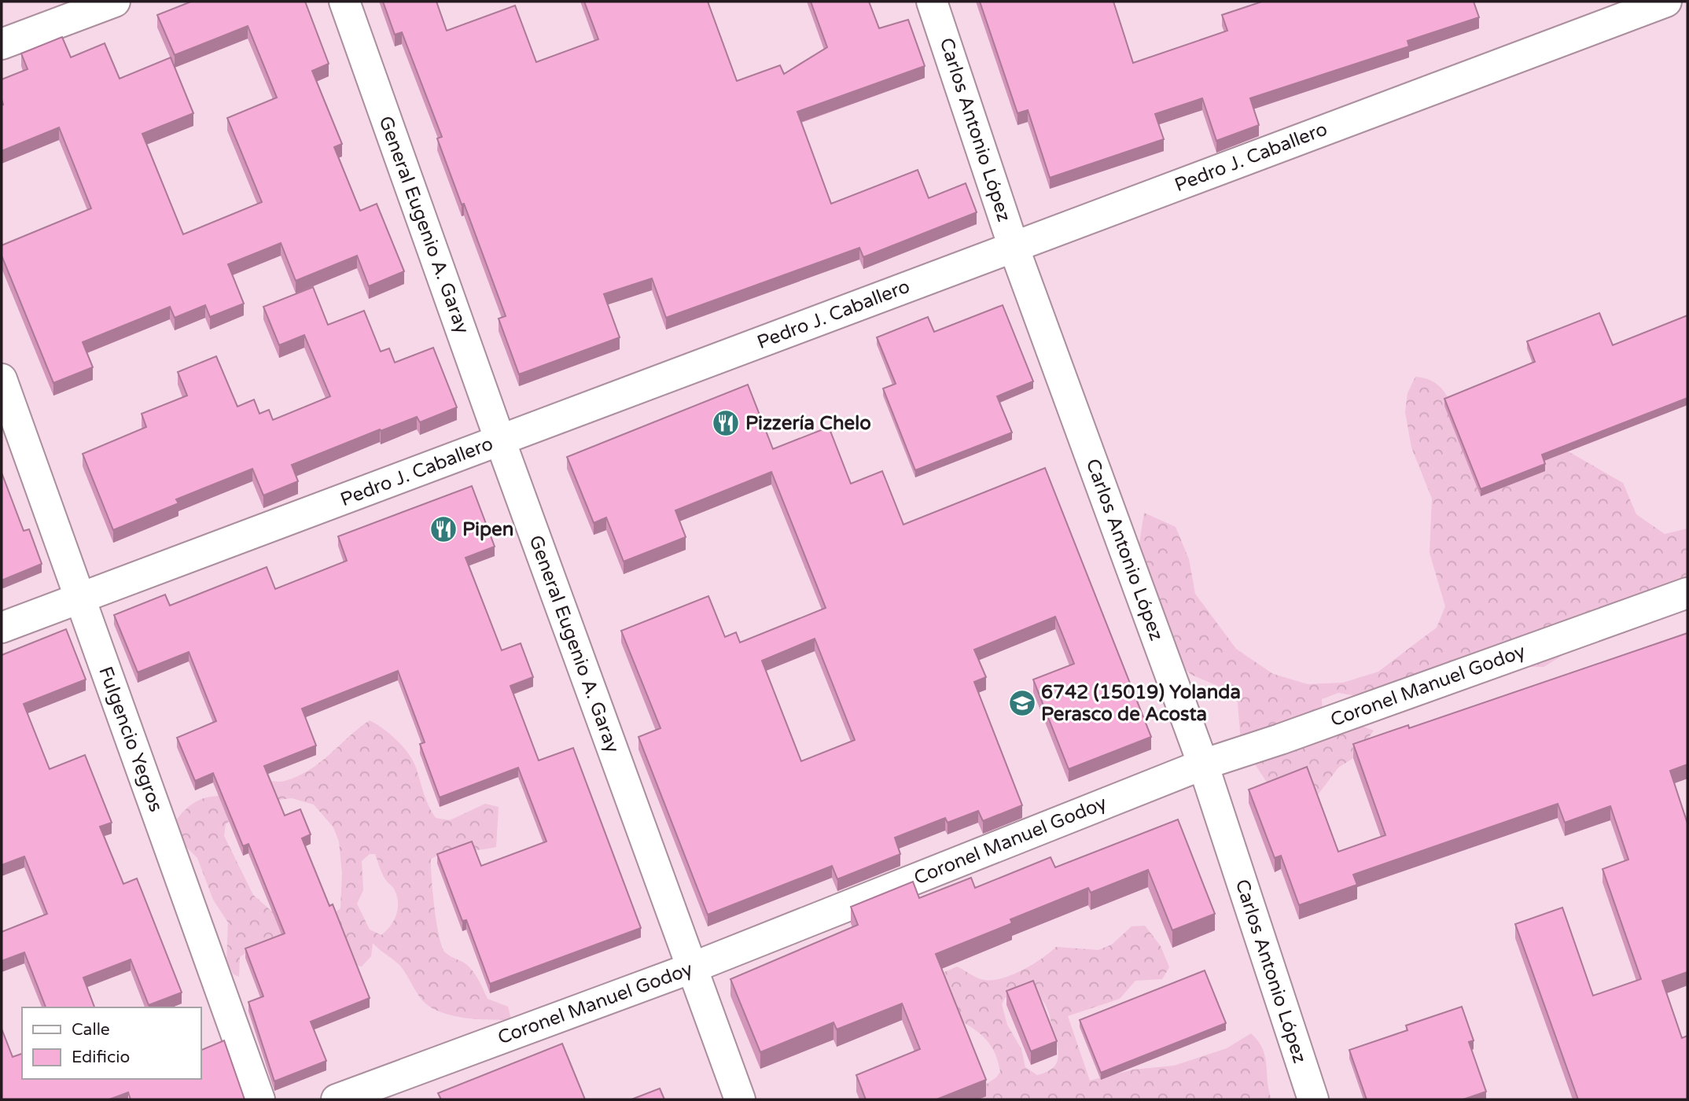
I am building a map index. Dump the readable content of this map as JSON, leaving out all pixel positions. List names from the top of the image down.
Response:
{
  "streets": {
    "street": [
      "Carlos Antonio López",
      "Pedro J. Caballero",
      "General Eugenio A. Garay",
      "Coronel Manuel Godoy",
      "Fulgencio Yegros"
    ]
  },
  "crossings": [
    ["Carlos Antonio López", "Pedro J. Caballero"],
    ["Carlos Antonio López", "Coronel Manuel Godoy"],
    ["Pedro J. Caballero", "General Eugenio A. Garay"],
    ["Pedro J. Caballero", "Fulgencio Yegros"],
    ["General Eugenio A. Garay", "Coronel Manuel Godoy"]
  ],
  "places": {
    "restaurant": ["Pizzería Chelo", "Pipen"],
    "school or university": ["6742 (15019) Yolanda Perasco de Acosta"]
  },
  "legend": ["Calle", "Edificio"]
}
